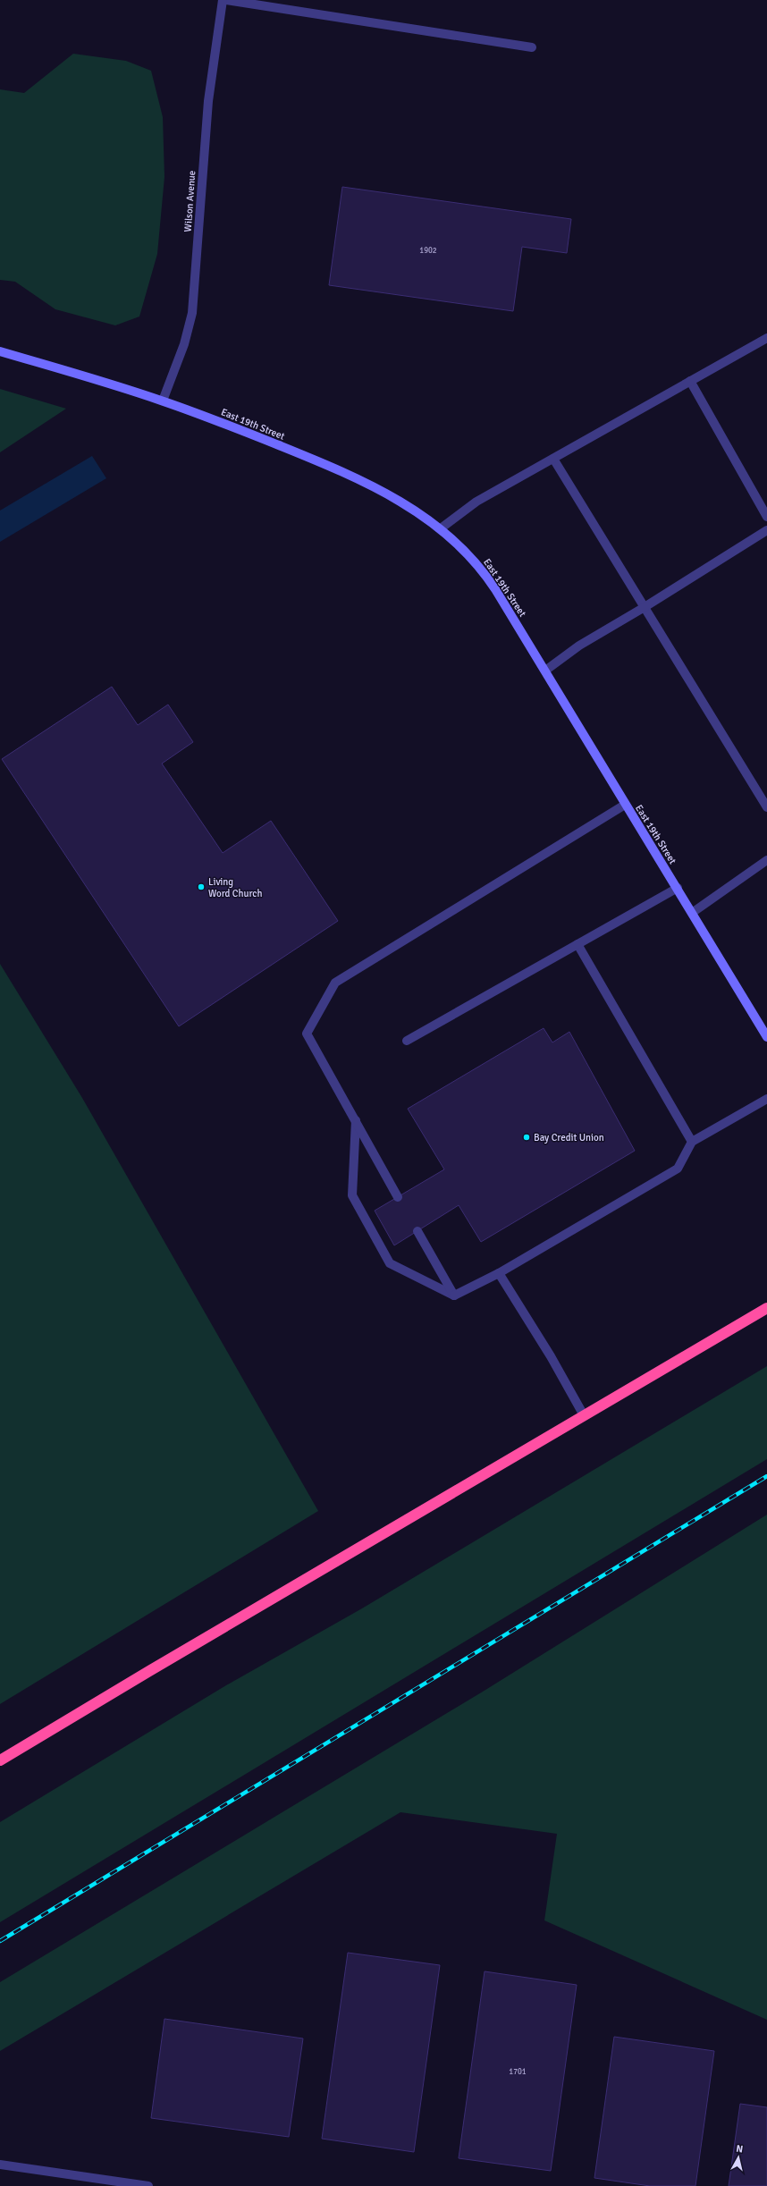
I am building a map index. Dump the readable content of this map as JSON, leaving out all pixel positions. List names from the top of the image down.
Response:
{
  "streets": {
    "main road": ["East 19th Street"],
    "street": ["Wilson Avenue"]
  },
  "crossings": [
    ["Wilson Avenue", "East 19th Street"]
  ],
  "places": ["Living Word Church", "Bay Credit Union"],
  "house_numbers": ["1902", "1701"],
  "north": "top"
}
